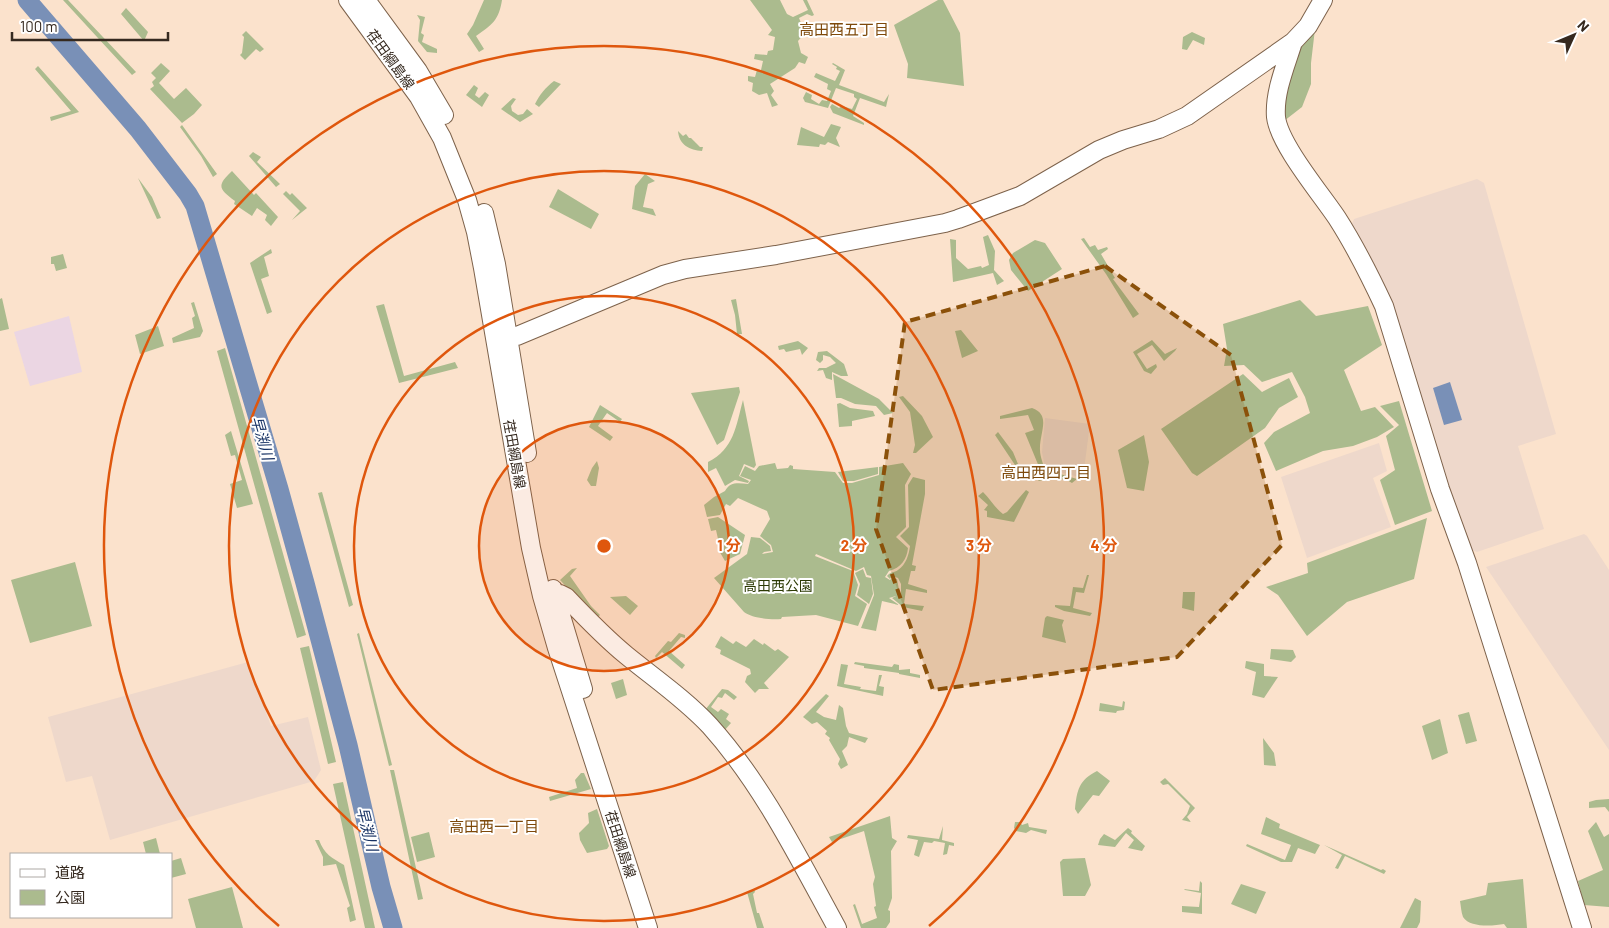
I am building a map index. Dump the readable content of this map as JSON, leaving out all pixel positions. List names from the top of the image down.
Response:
{
  "streets": {
    "street": ["荏田綱島線"]
  },
  "districts": ["高田西五丁目", "高田西四丁目", "高田西一丁目"],
  "water": ["早渕川"],
  "parks": ["高田西公園"],
  "legend": ["道路", "公園"],
  "scale_bar": "100 m",
  "north": "top right",
  "rings": [
    "1 分",
    "2 分",
    "3 分",
    "4 分"
  ]
}
